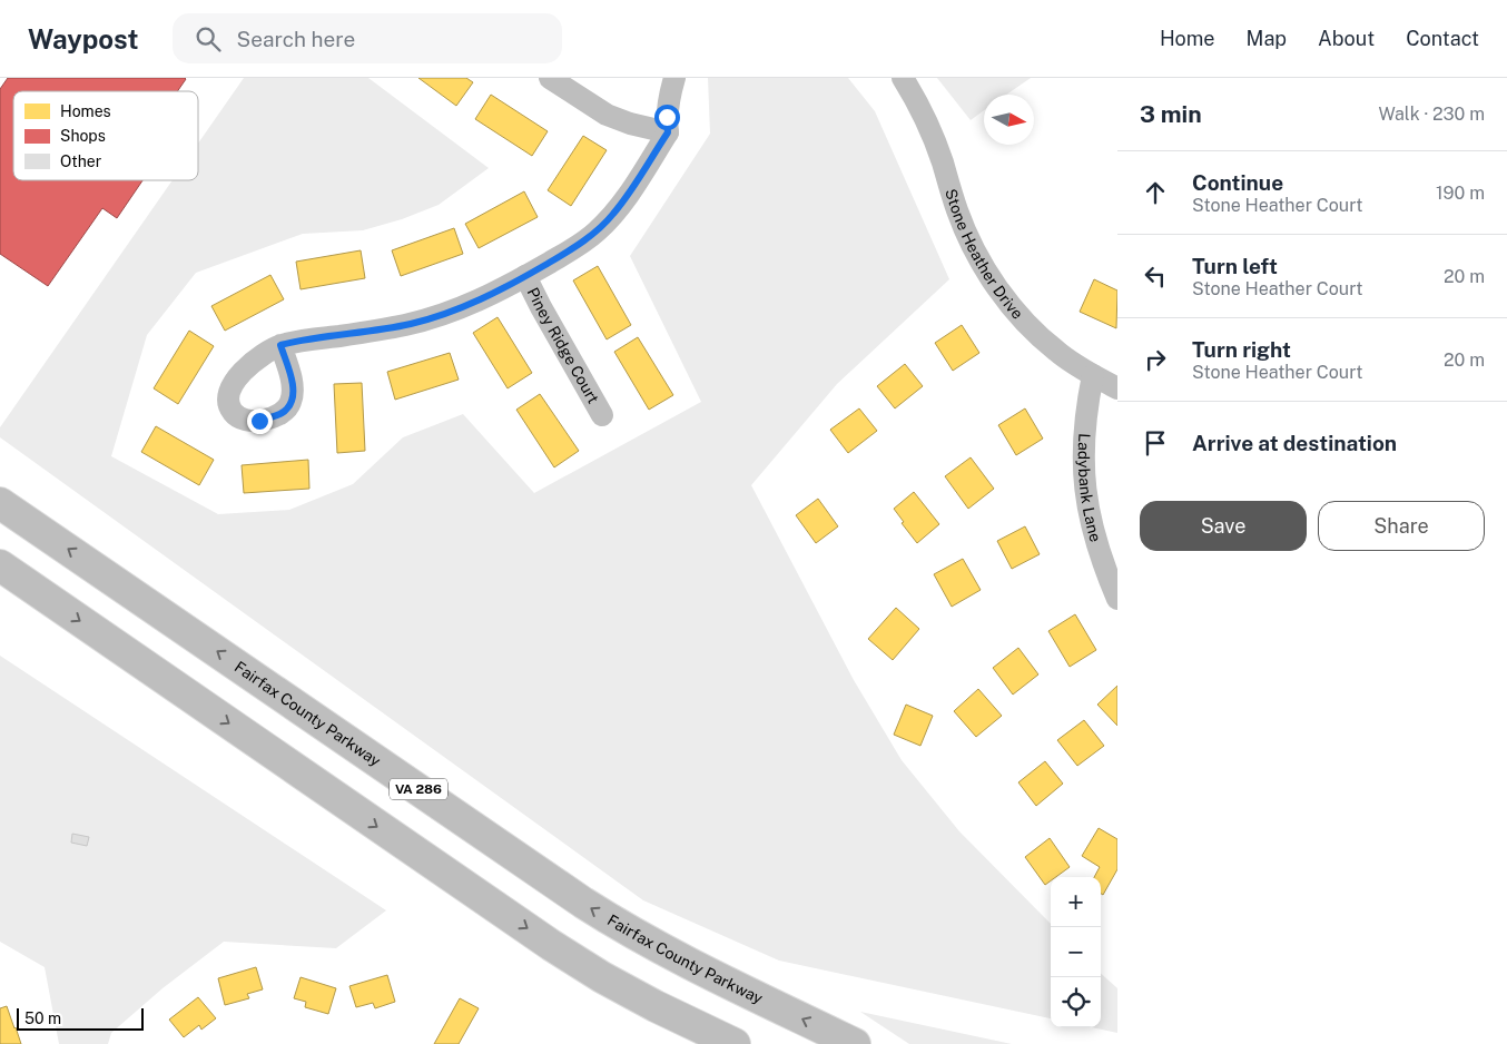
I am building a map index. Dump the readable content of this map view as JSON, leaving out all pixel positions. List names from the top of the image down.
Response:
{
  "streets": {
    "highway": ["Fairfax County Parkway", "VA 286"],
    "street": ["Stone Heather Drive", "Piney Ridge Court", "Ladybank Lane"]
  },
  "crossings": [
    ["Stone Heather Drive", "Ladybank Lane"]
  ],
  "legend": ["Homes", "Shops", "Other"],
  "scale_bar": "50 m",
  "north": "right",
  "page": {
    "header": "Waypost",
    "search": "Search here",
    "nav": [
      "Home",
      "Map",
      "About",
      "Contact"
    ],
    "heading": ["3 min", "Walk · 230 m"],
    "list": [
      ["Continue", "Stone Heather Court", "190 m"],
      ["Turn left", "Stone Heather Court", "20 m"],
      ["Turn right", "Stone Heather Court", "20 m"],
      "Arrive at destination"
    ],
    "buttons": ["Save", "Share"],
    "map_buttons": ["+", "−"],
    "scale": "50 m"
  }
}
